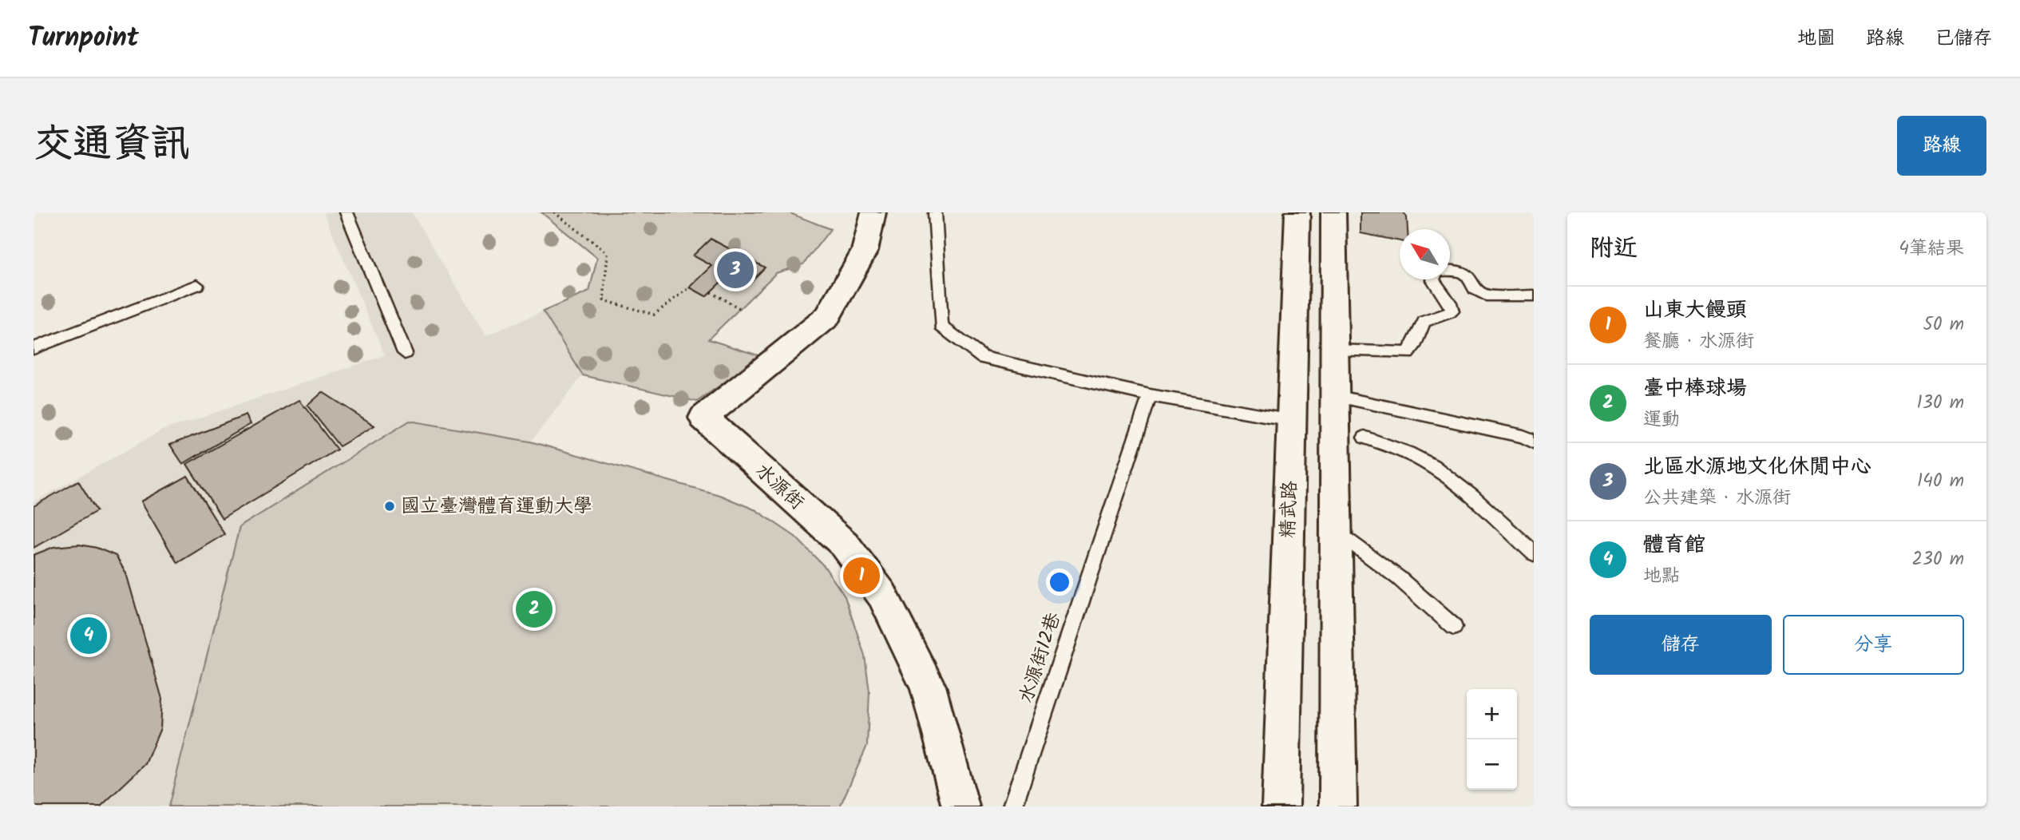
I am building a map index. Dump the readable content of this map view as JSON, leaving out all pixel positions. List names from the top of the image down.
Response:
{
  "streets": {
    "street": ["水源街", "精武路"],
    "lane": ["水源街12巷"]
  },
  "places": ["國立臺灣體育運動大學"],
  "north": "top left",
  "page": {
    "header": "Turnpoint",
    "nav": ["地圖", "路線", "已儲存"],
    "title": "交通資訊",
    "buttons": [
      "路線",
      ["儲存", "分享"]
    ],
    "heading": ["附近", "4筆結果"],
    "pins": [
      "3",
      "1",
      "2",
      "4"
    ],
    "list": [
      {
        "mark": "1",
        "name": "山東大饅頭",
        "note": "餐廳 · 水源街",
        "value": "50 m"
      },
      {
        "mark": "2",
        "name": "臺中棒球場",
        "note": "運動",
        "value": "130 m"
      },
      {
        "mark": "3",
        "name": "北區水源地文化休閒中心",
        "note": "公共建築 · 水源街",
        "value": "140 m"
      },
      {
        "mark": "4",
        "name": "體育館",
        "note": "地點",
        "value": "230 m"
      }
    ],
    "map_buttons": ["+", "−"]
  }
}
